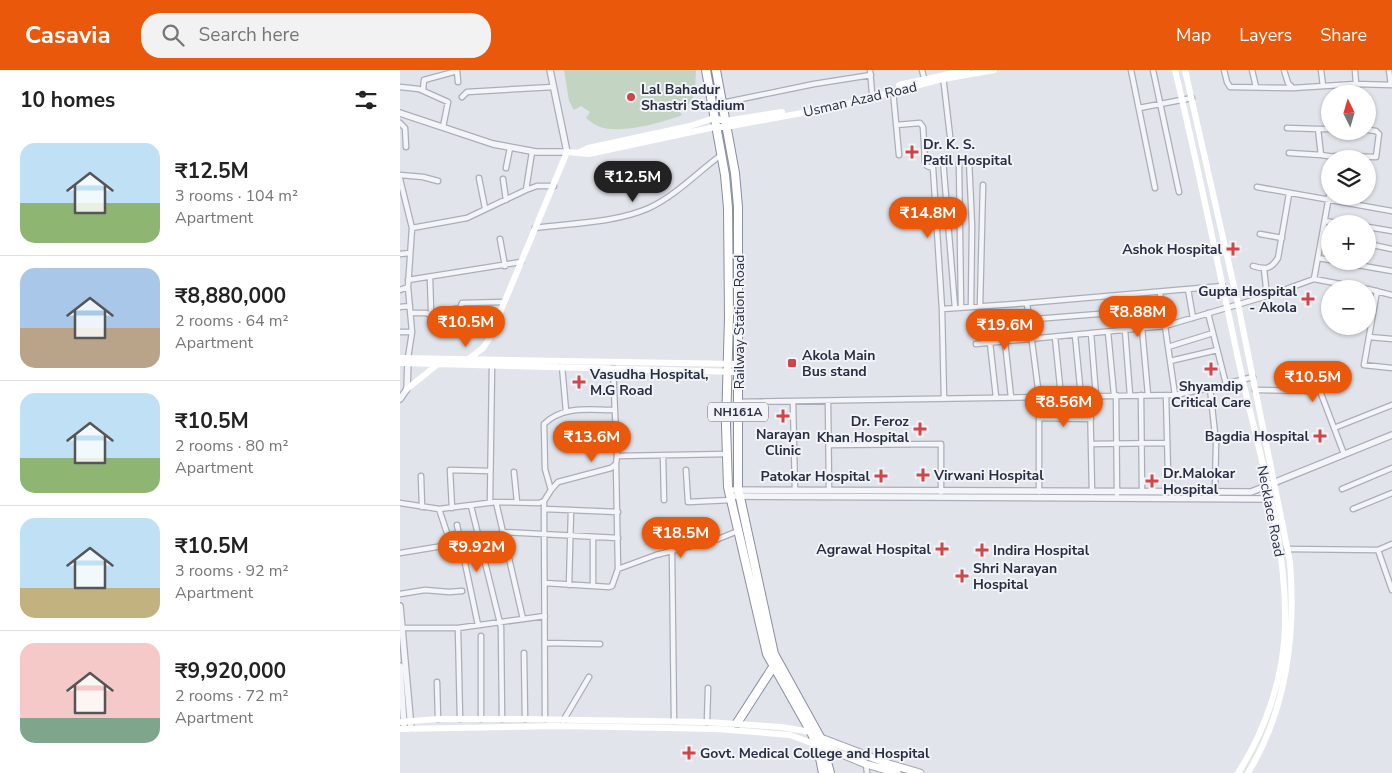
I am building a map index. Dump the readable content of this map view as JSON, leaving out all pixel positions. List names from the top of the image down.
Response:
{
  "streets": {
    "highway": ["Railway Station Road", "NH161A"],
    "main road": ["Usman Azad Road", "Necklace Road"]
  },
  "crossings": [
    ["Usman Azad Road", "Railway Station Road"],
    ["Railway Station Road", "NH161A"]
  ],
  "places": {
    "other": ["Lal Bahadur Shastri Stadium"],
    "health": [
      "Dr. K. S. Patil Hospital",
      "Ashok Hospital",
      "Gupta Hospital - Akola",
      "Shyamdip Critical Care",
      "Vasudha Hospital, M.G Road",
      "Narayan Clinic",
      "Dr. Feroz Khan Hospital",
      "Bagdia Hospital",
      "Virwani Hospital",
      "Patokar Hospital",
      "Dr.Malokar Hospital",
      "Agrawal Hospital",
      "Indira Hospital",
      "Shri Narayan Hospital",
      "Govt. Medical College and Hospital"
    ],
    "transit": ["Akola Main Bus stand"]
  },
  "north": "top",
  "page": {
    "header": "Casavia",
    "search": "Search here",
    "nav": ["Map", "Layers", "Share"],
    "heading": "10 homes",
    "map_buttons": ["+", "−"],
    "list": [
      {
        "name": "₹12.5M",
        "note": "3 rooms · 104 m² · Apartment"
      },
      {
        "name": "₹8,880,000",
        "note": "2 rooms · 64 m² · Apartment"
      },
      {
        "name": "₹10.5M",
        "note": "2 rooms · 80 m² · Apartment"
      },
      {
        "name": "₹10.5M",
        "note": "3 rooms · 92 m² · Apartment"
      },
      {
        "name": "₹9,920,000",
        "note": "2 rooms · 72 m² · Apartment"
      }
    ],
    "price": [
      "₹12.5M",
      "₹14.8M",
      "₹8.88M",
      "₹10.5M",
      "₹19.6M",
      "₹10.5M",
      "₹8.56M",
      "₹13.6M",
      "₹18.5M",
      "₹9.92M"
    ]
  }
}
